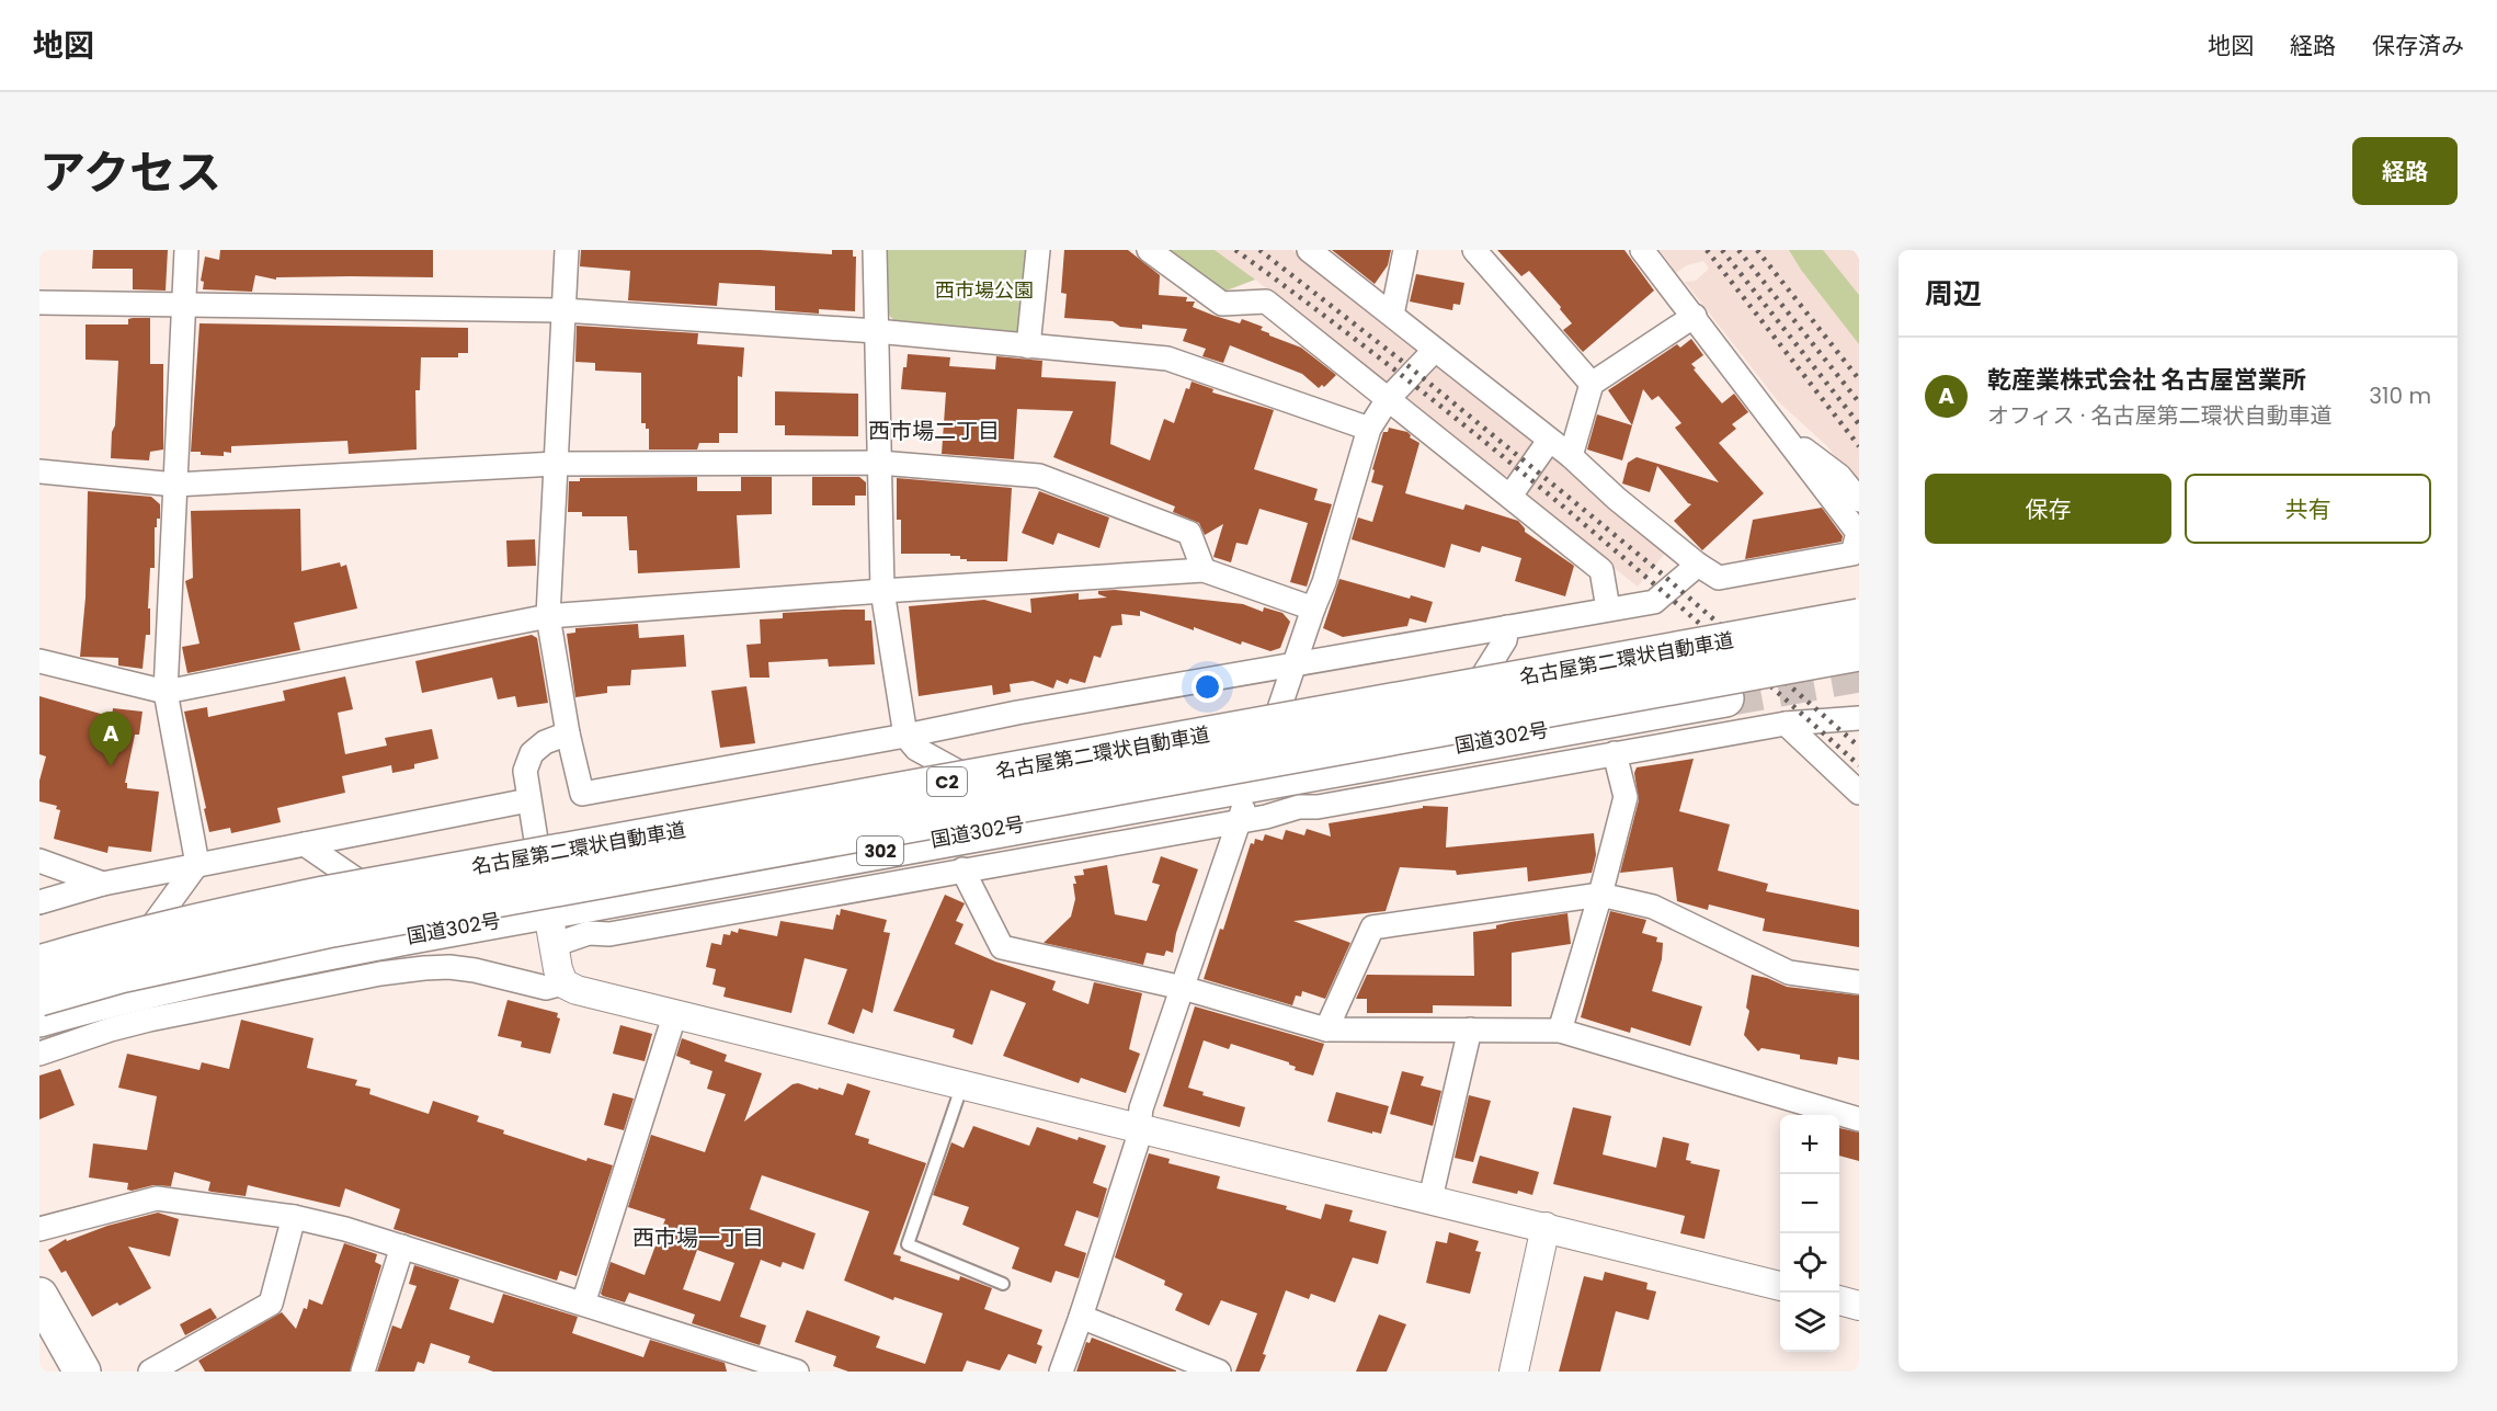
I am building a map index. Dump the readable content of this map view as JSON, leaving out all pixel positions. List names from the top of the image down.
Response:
{
  "streets": {
    "main road": [
      "名古屋第二環状自動車道",
      "国道302号",
      "C2",
      "302"
    ]
  },
  "districts": ["西市場二丁目", "西市場一丁目"],
  "parks": ["西市場公園"],
  "page": {
    "header": "地図",
    "nav": ["地図", "経路", "保存済み"],
    "title": "アクセス",
    "buttons": [
      "経路",
      ["保存", "共有"]
    ],
    "heading": "周辺",
    "list": [
      {
        "mark": "A",
        "name": "乾産業株式会社 名古屋営業所",
        "note": "オフィス · 名古屋第二環状自動車道",
        "value": "310 m"
      }
    ],
    "pins": "A",
    "map_buttons": ["+", "−"]
  }
}
